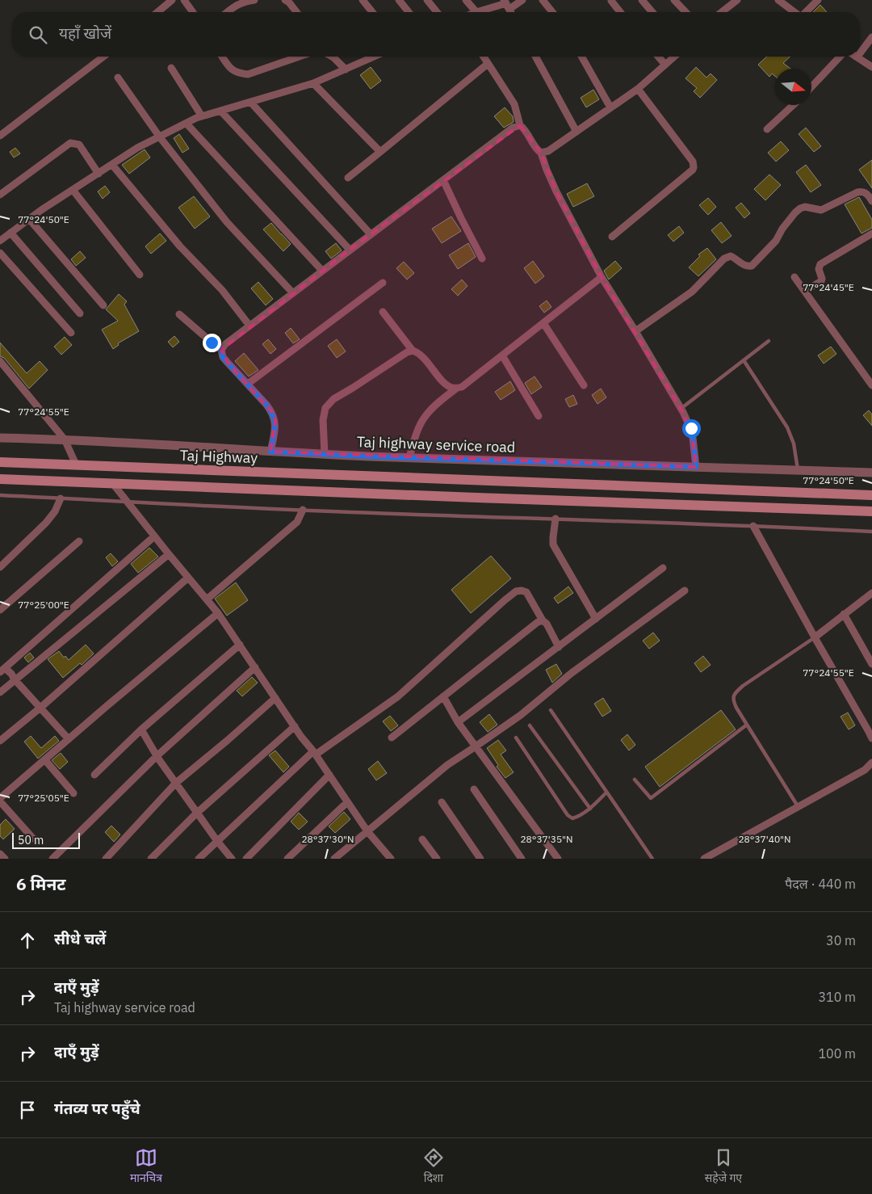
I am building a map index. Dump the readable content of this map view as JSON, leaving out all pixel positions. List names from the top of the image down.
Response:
{
  "streets": {
    "main road": ["Taj Highway"],
    "street": ["Taj highway service road"]
  },
  "scale_bar": "50 m",
  "north": "right",
  "page": {
    "search": "यहाँ खोजें",
    "scale": "50 m",
    "heading": ["6 मिनट", "पैदल · 440 m"],
    "list": [
      ["सीधे चलें", "30 m"],
      ["दाएँ मुड़ें", "Taj highway service road", "310 m"],
      ["दाएँ मुड़ें", "100 m"],
      "गंतव्य पर पहुँचे"
    ],
    "nav": ["मानचित्र", "दिशा", "सहेजे गए"]
  },
  "coordinates": [
    "77°24'50\"E",
    "77°24'45\"E",
    "77°24'55\"E",
    "77°25'00\"E",
    "77°25'05\"E",
    "28°37'30\"N",
    "28°37'35\"N",
    "28°37'40\"N"
  ]
}
